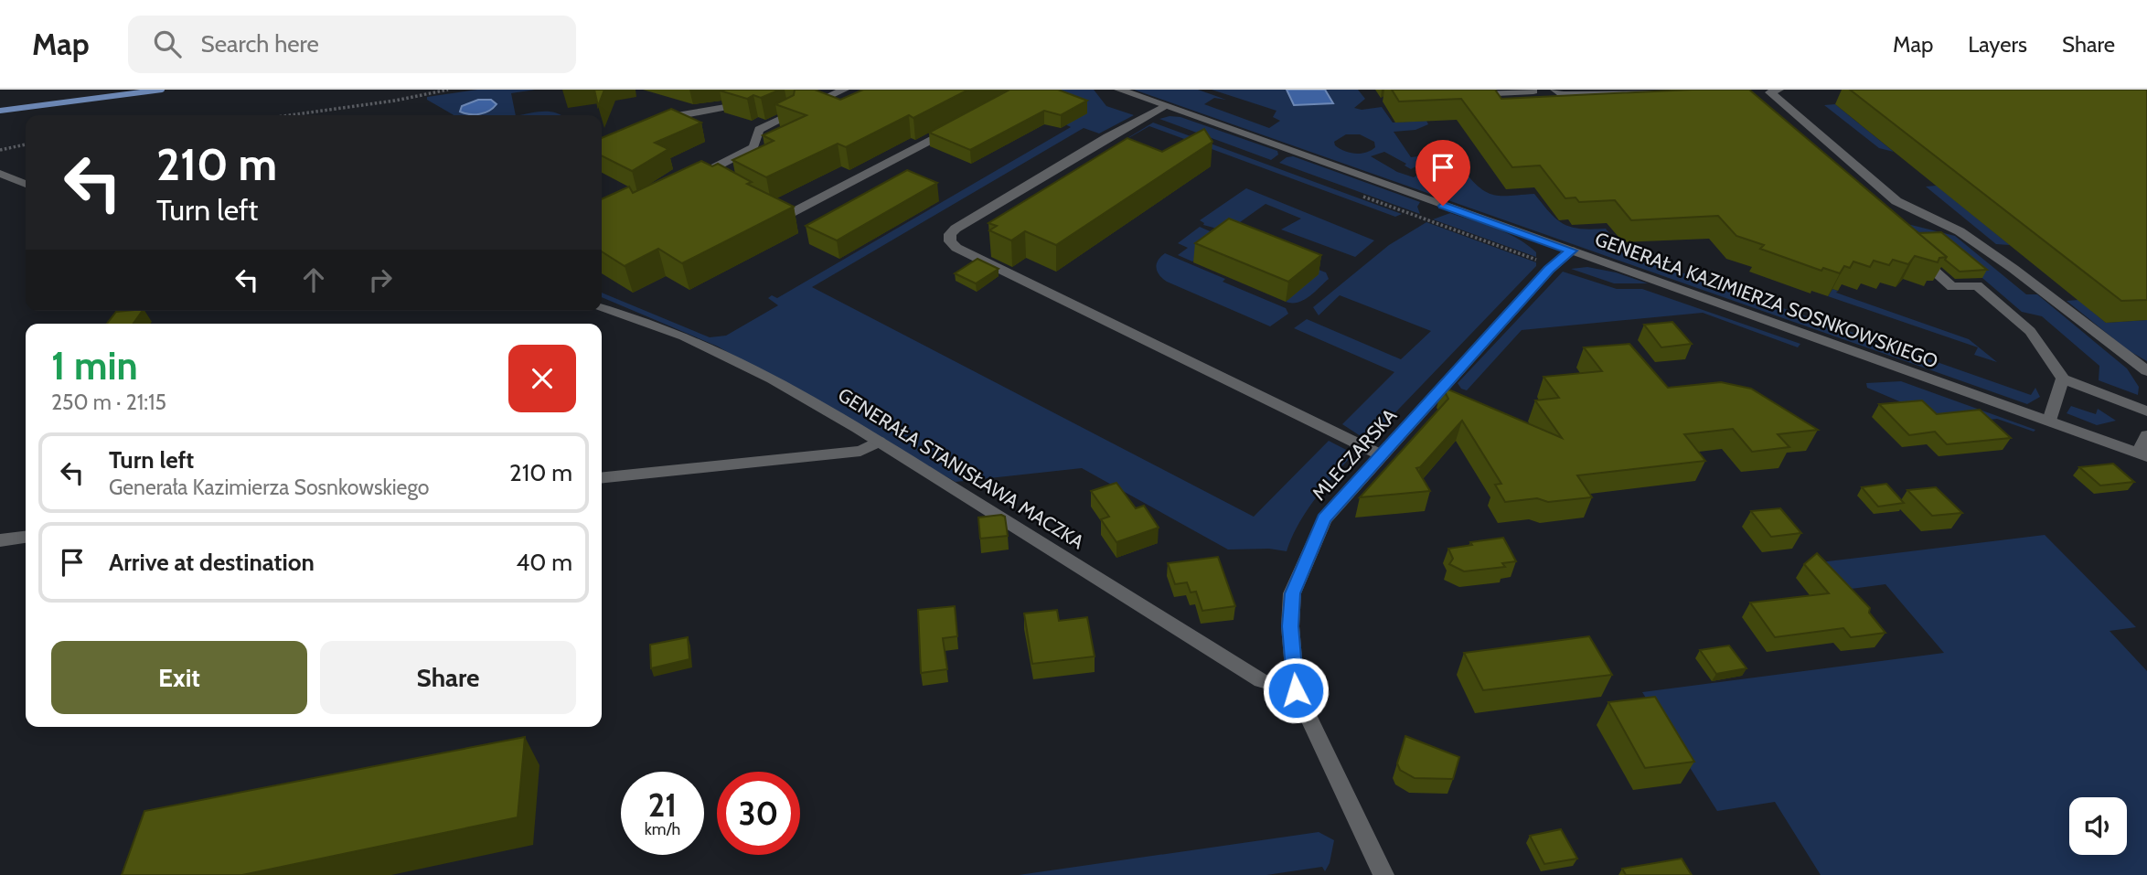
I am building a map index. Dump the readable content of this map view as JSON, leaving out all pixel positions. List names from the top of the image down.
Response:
{
  "streets": {
    "street": ["GENERAŁA KAZIMIERZA SOSNKOWSKIEGO", "MLECZARSKA", "GENERAŁA STANISŁAWA MACZKA"]
  },
  "crossings": [
    ["GENERAŁA KAZIMIERZA SOSNKOWSKIEGO", "MLECZARSKA"],
    ["MLECZARSKA", "GENERAŁA STANISŁAWA MACZKA"]
  ],
  "page": {
    "header": "Map",
    "search": "Search here",
    "nav": ["Map", "Layers", "Share"],
    "turn": ["210 m", "Turn left"],
    "heading": ["1 min", "250 m · 21:15"],
    "list": [
      {
        "name": "Turn left",
        "note": "Generała Kazimierza Sosnkowskiego",
        "value": "210 m"
      },
      {
        "name": "Arrive at destination",
        "value": "40 m"
      }
    ],
    "buttons": ["Exit", "Share"],
    "speed": "21 km/h",
    "limit": "30"
  }
}
